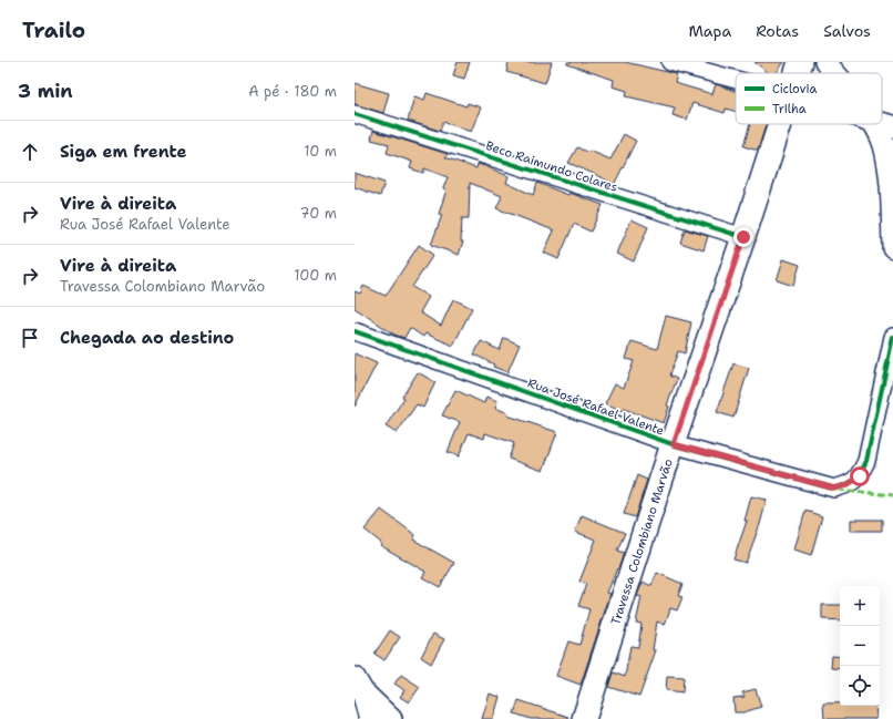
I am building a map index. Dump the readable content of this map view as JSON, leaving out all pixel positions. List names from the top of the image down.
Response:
{
  "streets": {
    "main road": ["Travessa Colombiano Marvão"],
    "street": ["Beco Raimundo Colares", "Rua José Rafael Valente"]
  },
  "crossings": [
    ["Beco Raimundo Colares", "Travessa Colombiano Marvão"],
    ["Rua José Rafael Valente", "Travessa Colombiano Marvão"]
  ],
  "legend": ["Ciclovia", "Trilha"],
  "page": {
    "header": "Trailo",
    "nav": ["Mapa", "Rotas", "Salvos"],
    "heading": ["3 min", "A pé · 180 m"],
    "list": [
      ["Siga em frente", "10 m"],
      ["Vire à direita", "Rua José Rafael Valente", "70 m"],
      ["Vire à direita", "Travessa Colombiano Marvão", "100 m"],
      "Chegada ao destino"
    ],
    "map_buttons": ["+", "−"]
  }
}
